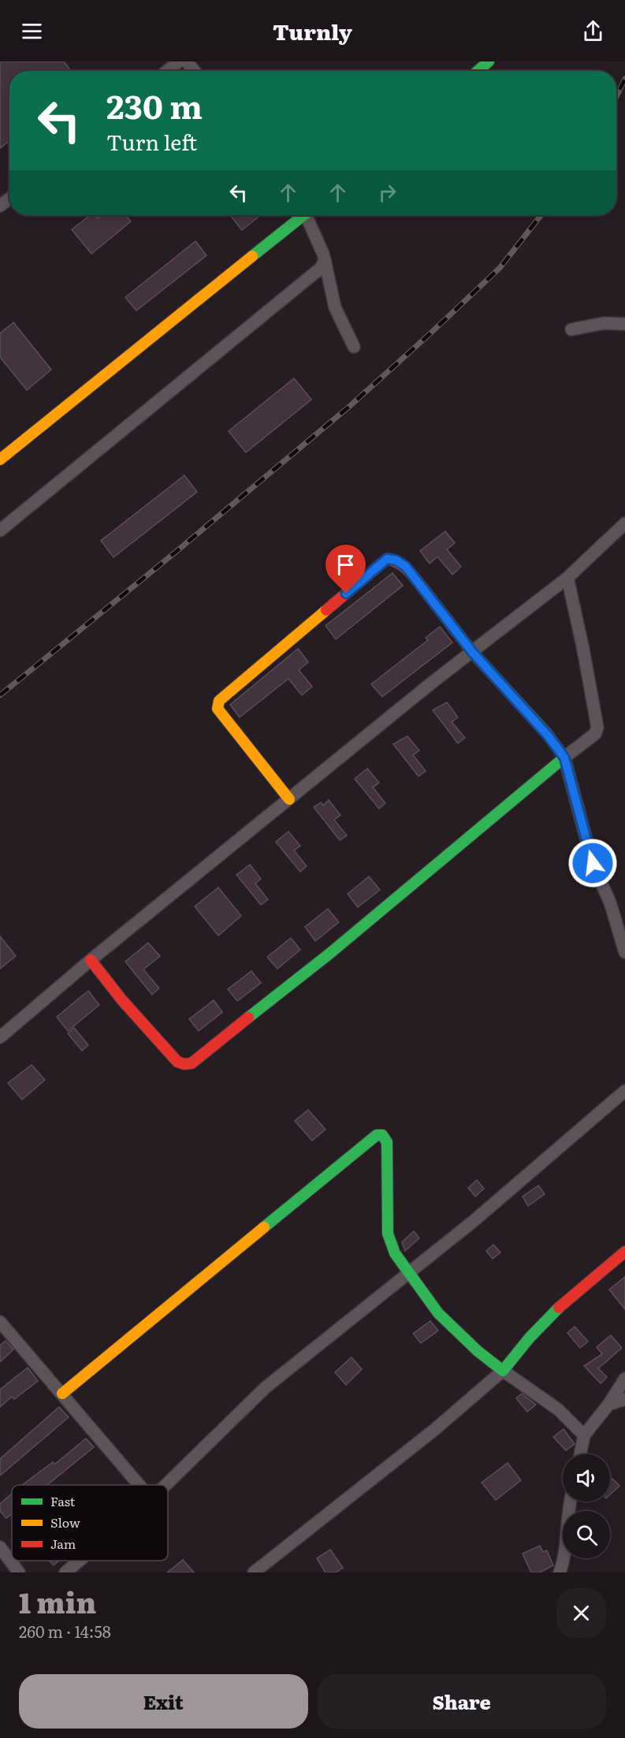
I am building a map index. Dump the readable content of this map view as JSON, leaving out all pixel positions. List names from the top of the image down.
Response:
{
  "legend": ["Fast", "Slow", "Jam"],
  "page": {
    "header": "Turnly",
    "turn": ["230 m", "Turn left"],
    "heading": ["1 min", "260 m · 14:58"],
    "buttons": ["Exit", "Share"]
  }
}
